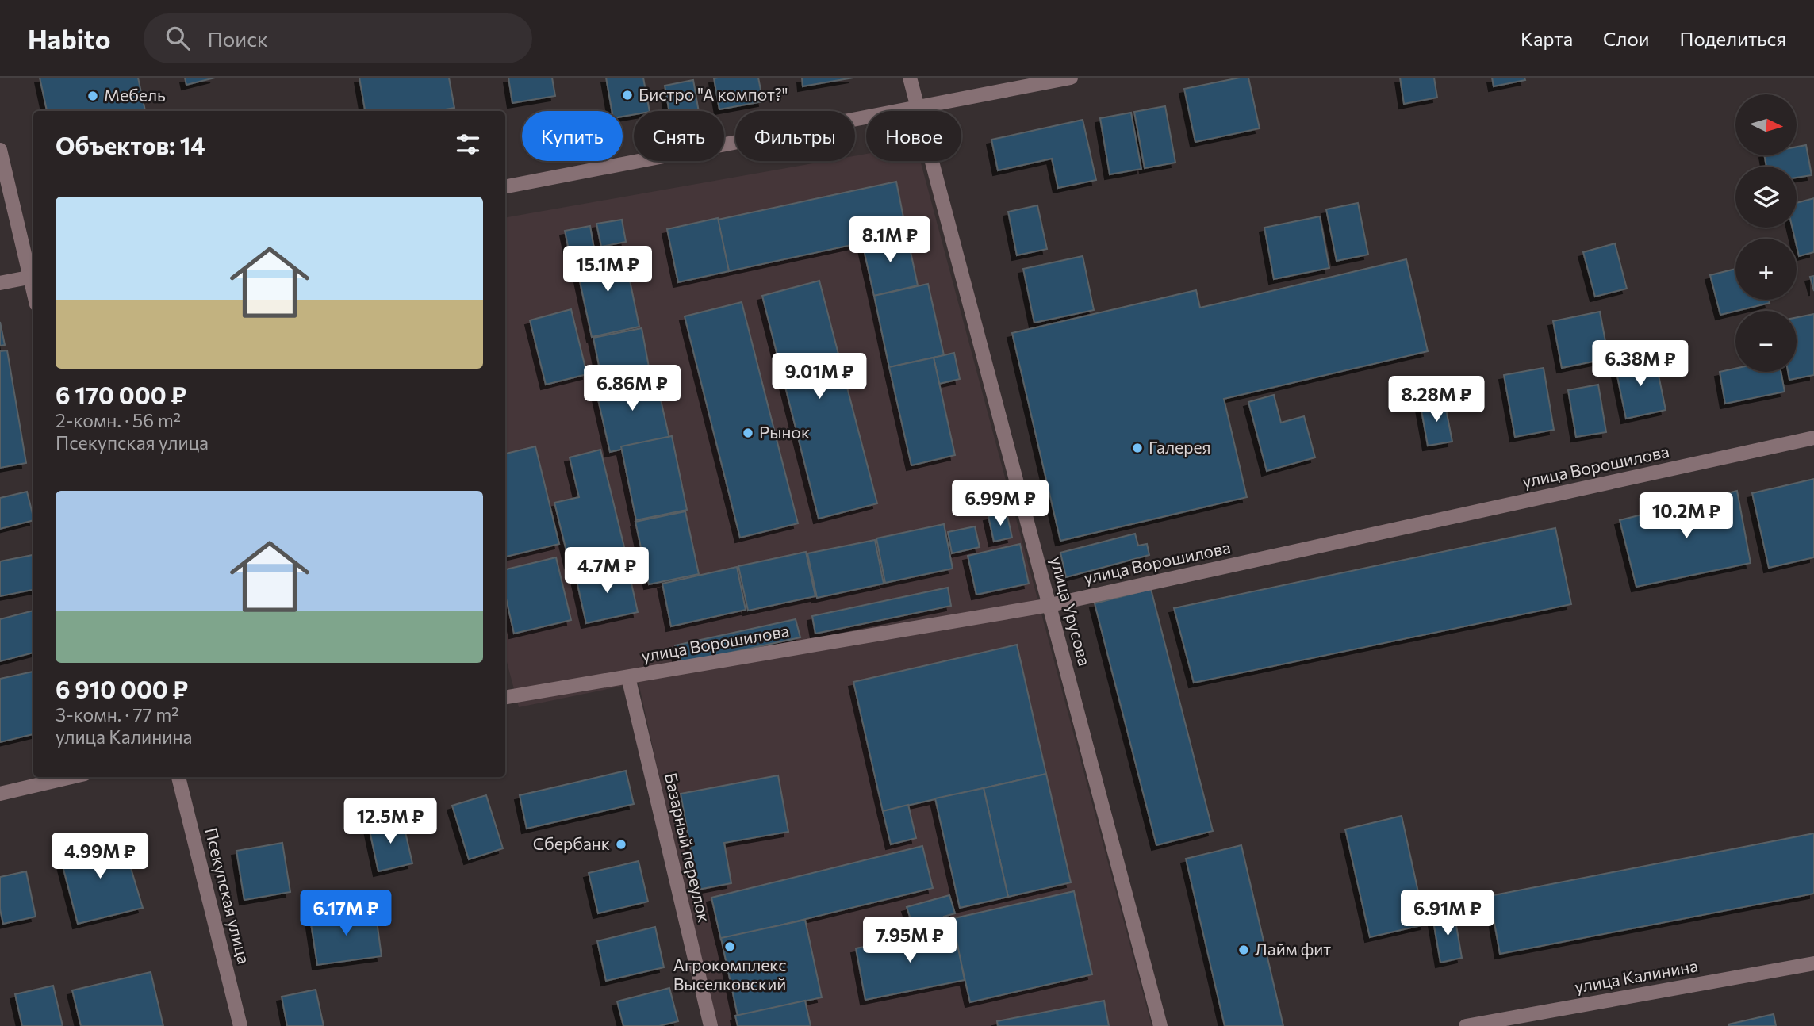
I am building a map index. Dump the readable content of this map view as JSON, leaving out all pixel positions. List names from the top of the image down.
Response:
{
  "streets": {
    "street": [
      "улица Ворошилова",
      "улица Урусова",
      "Базарный переулок",
      "Псекупская улица",
      "улица Калинина"
    ]
  },
  "crossings": [
    ["улица Ворошилова", "улица Урусова"],
    ["улица Ворошилова", "Базарный переулок"]
  ],
  "places": [
    "Бистро \"А компот?\"",
    "Мебель",
    "Рынок",
    "Галерея",
    "Сбербанк",
    "Агрокомплекс Выселковский",
    "Лайм фит"
  ],
  "north": "right",
  "page": {
    "header": "Habito",
    "search": "Поиск",
    "nav": ["Карта", "Слои", "Поделиться"],
    "map_buttons": ["+", "−"],
    "chip": [
      "Купить",
      "Снять",
      "Фильтры",
      "Новое"
    ],
    "heading": "Объектов: 14",
    "list": [
      {
        "name": "6 170 000 ₽",
        "note": "2-комн. · 56 m² · Псекупская улица"
      },
      {
        "name": "6 910 000 ₽",
        "note": "3-комн. · 77 m² · улица Калинина"
      }
    ],
    "price": [
      "8.1M ₽",
      "15.1M ₽",
      "6.38M ₽",
      "9.01M ₽",
      "6.86M ₽",
      "8.28M ₽",
      "6.99M ₽",
      "10.2M ₽",
      "4.7M ₽",
      "12.5M ₽",
      "4.99M ₽",
      "6.17M ₽",
      "6.91M ₽",
      "7.95M ₽"
    ]
  }
}
